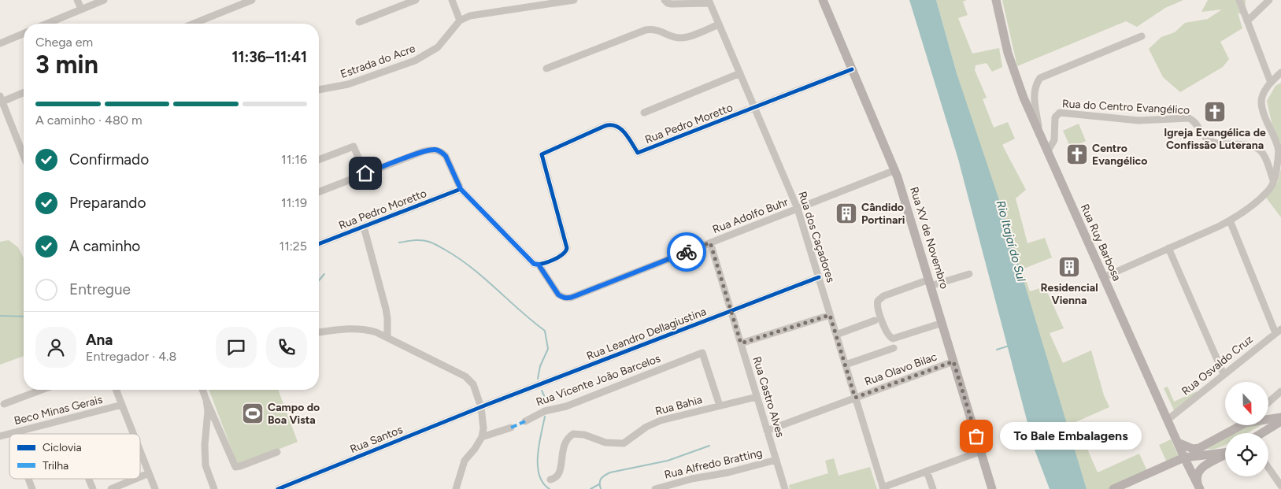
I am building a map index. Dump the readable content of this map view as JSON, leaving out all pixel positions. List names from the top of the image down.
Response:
{
  "streets": {
    "main road": ["Rua XV de Novembro", "Rua Ruy Barbosa"],
    "street": [
      "Estrada do Acre",
      "Rua do Centro Evangélico",
      "Rua Pedro Moretto",
      "Rua Adolfo Buhr",
      "Rua dos Caçadores",
      "Rua Leandro Dellagiustina",
      "Rua Osvaldo Cruz",
      "Rua Olavo Bilac",
      "Rua Vicente João Barcelos",
      "Rua Castro Alves",
      "Rua Bahia",
      "Beco Minas Gerais",
      "Rua Santos",
      "Rua Alfredo Bratting"
    ]
  },
  "crossings": [
    ["Rua do Centro Evangélico", "Rua Ruy Barbosa"],
    ["Rua Pedro Moretto", "Rua Adolfo Buhr"],
    ["Rua Pedro Moretto", "Rua dos Caçadores"],
    ["Rua Pedro Moretto", "Rua XV de Novembro"],
    ["Rua Adolfo Buhr", "Rua dos Caçadores"],
    ["Rua Adolfo Buhr", "Rua XV de Novembro"],
    ["Rua Adolfo Buhr", "Rua Castro Alves"],
    ["Rua dos Caçadores", "Rua Leandro Dellagiustina"],
    ["Rua dos Caçadores", "Rua Olavo Bilac"],
    ["Rua XV de Novembro", "Rua Olavo Bilac"],
    ["Rua Ruy Barbosa", "Rua Osvaldo Cruz"],
    ["Rua Leandro Dellagiustina", "Rua Castro Alves"],
    ["Rua Leandro Dellagiustina", "Rua Santos"],
    ["Rua Olavo Bilac", "Rua Castro Alves"],
    ["Rua Vicente João Barcelos", "Rua Bahia"],
    ["Rua Castro Alves", "Rua Bahia"],
    ["Rua Castro Alves", "Rua Alfredo Bratting"]
  ],
  "water": ["Rio Itajaí do Sul"],
  "places": {
    "church": ["Igreja Evangélica de Confissão Luterana", "Centro Evangélico"],
    "building": ["Cândido Portinari", "Residencial Vienna"],
    "sports": ["Campo do Boa Vista"],
    "other": ["To Bale Embalagens"]
  },
  "legend": ["Ciclovia", "Trilha"],
  "north": "bottom",
  "page": {
    "heading": ["3 min", "Chega em", "11:36–11:41"],
    "panel": ["Ana", "Entregador · 4.8"],
    "bar": "A caminho · 480 m",
    "list": [
      ["Confirmado", "11:16"],
      ["Preparando", "11:19"],
      ["A caminho", "11:25"],
      "Entregue"
    ],
    "bubble": "To Bale Embalagens"
  }
}
